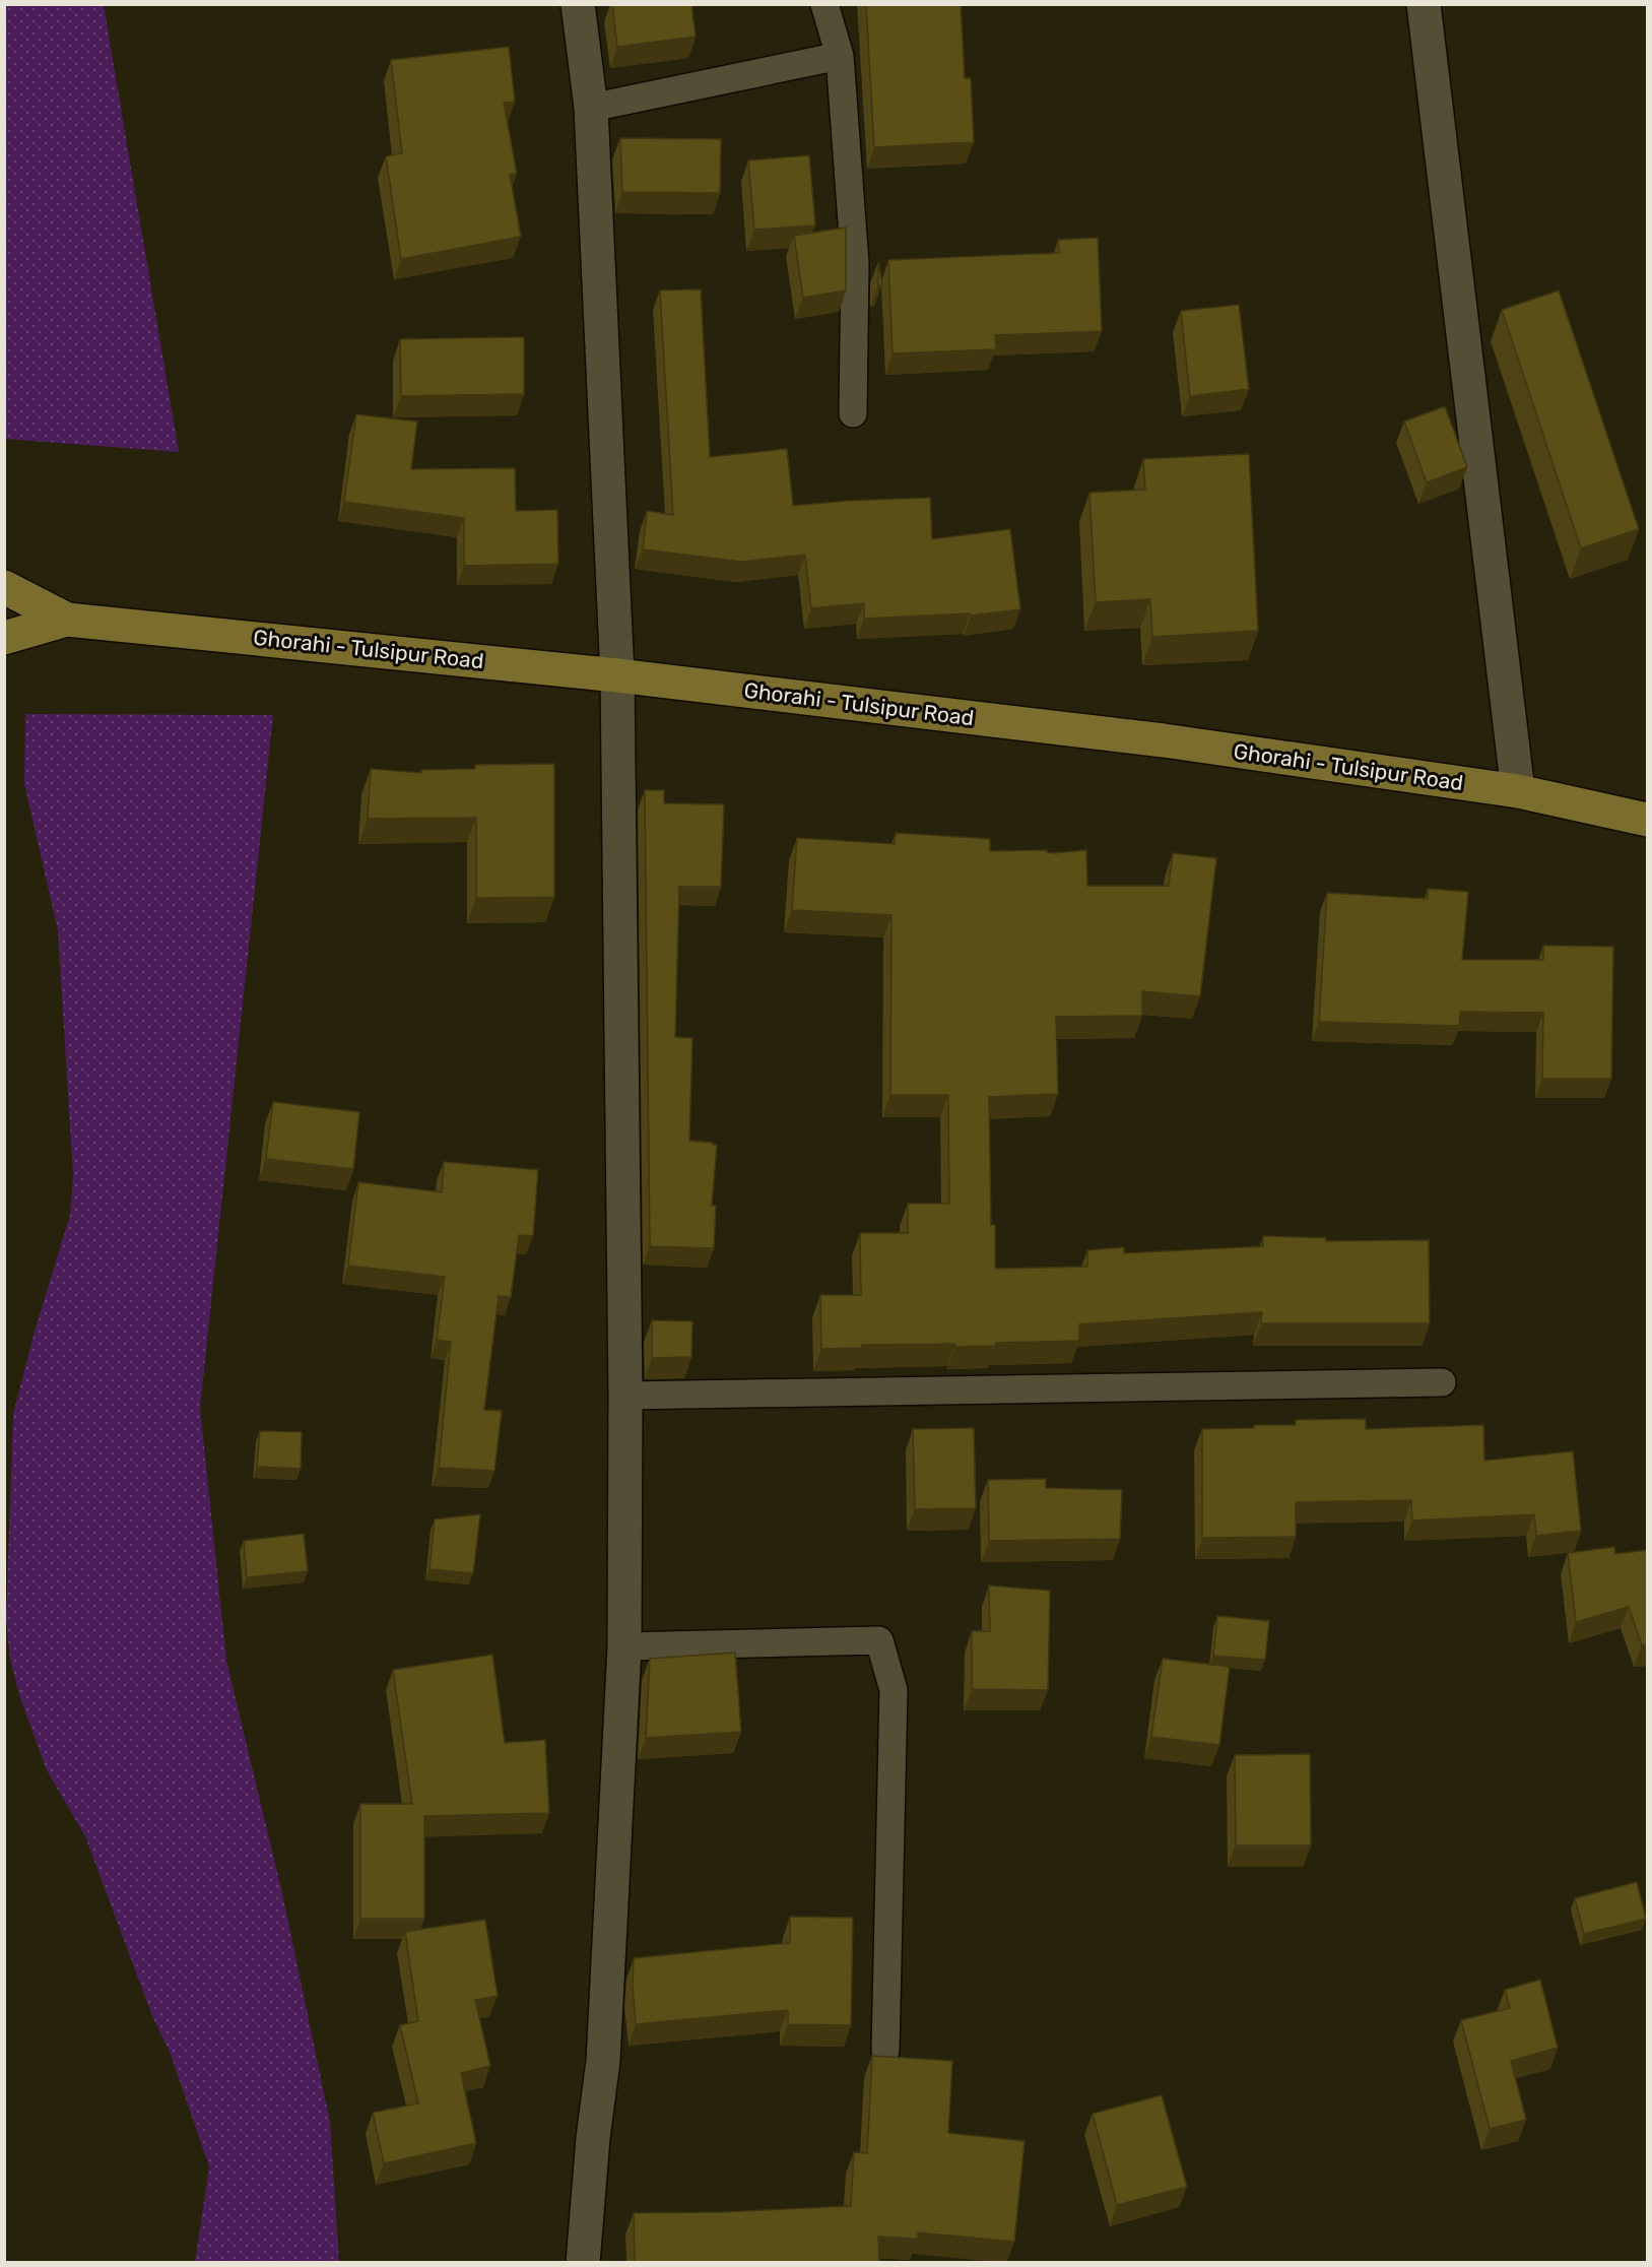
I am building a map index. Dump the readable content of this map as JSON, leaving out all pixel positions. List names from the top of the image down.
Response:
{
  "streets": {
    "main road": ["Ghorahi - Tulsipur Road"]
  }
}
